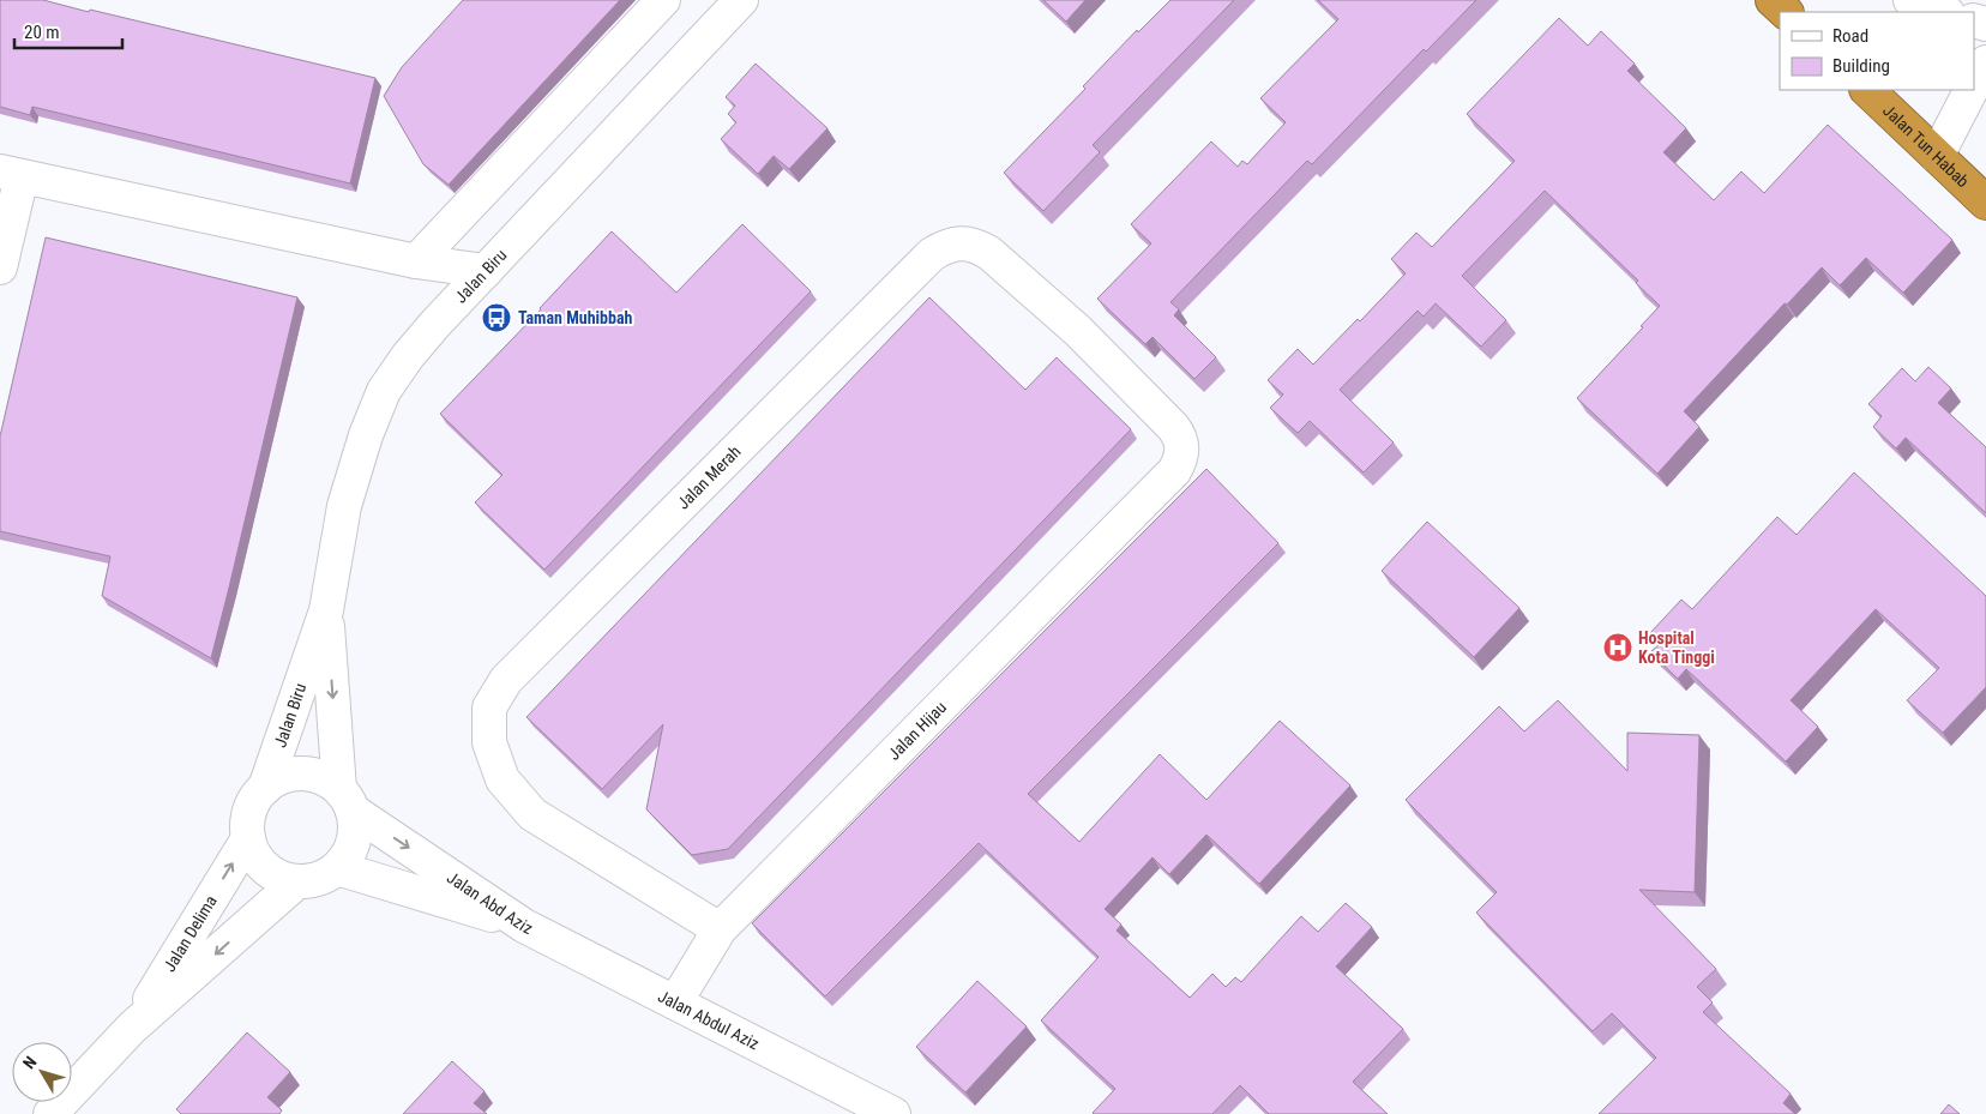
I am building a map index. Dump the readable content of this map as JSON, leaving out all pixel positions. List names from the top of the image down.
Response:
{
  "streets": {
    "highway": ["Jalan Tun Habab"],
    "street": [
      "Jalan Biru",
      "Jalan Merah",
      "Jalan Hijau",
      "Jalan Abd Aziz",
      "Jalan Delima",
      "Jalan Abdul Aziz"
    ]
  },
  "crossings": [
    ["Jalan Biru", "Jalan Abd Aziz"],
    ["Jalan Biru", "Jalan Delima"],
    ["Jalan Merah", "Jalan Hijau"],
    ["Jalan Hijau", "Jalan Abdul Aziz"],
    ["Jalan Abd Aziz", "Jalan Delima"],
    ["Jalan Abd Aziz", "Jalan Abdul Aziz"]
  ],
  "places": {
    "bus stop": ["Taman Muhibbah"],
    "hospital": ["Hospital Kota Tinggi"]
  },
  "legend": ["Road", "Building"],
  "scale_bar": "20 m",
  "north": "top left"
}
